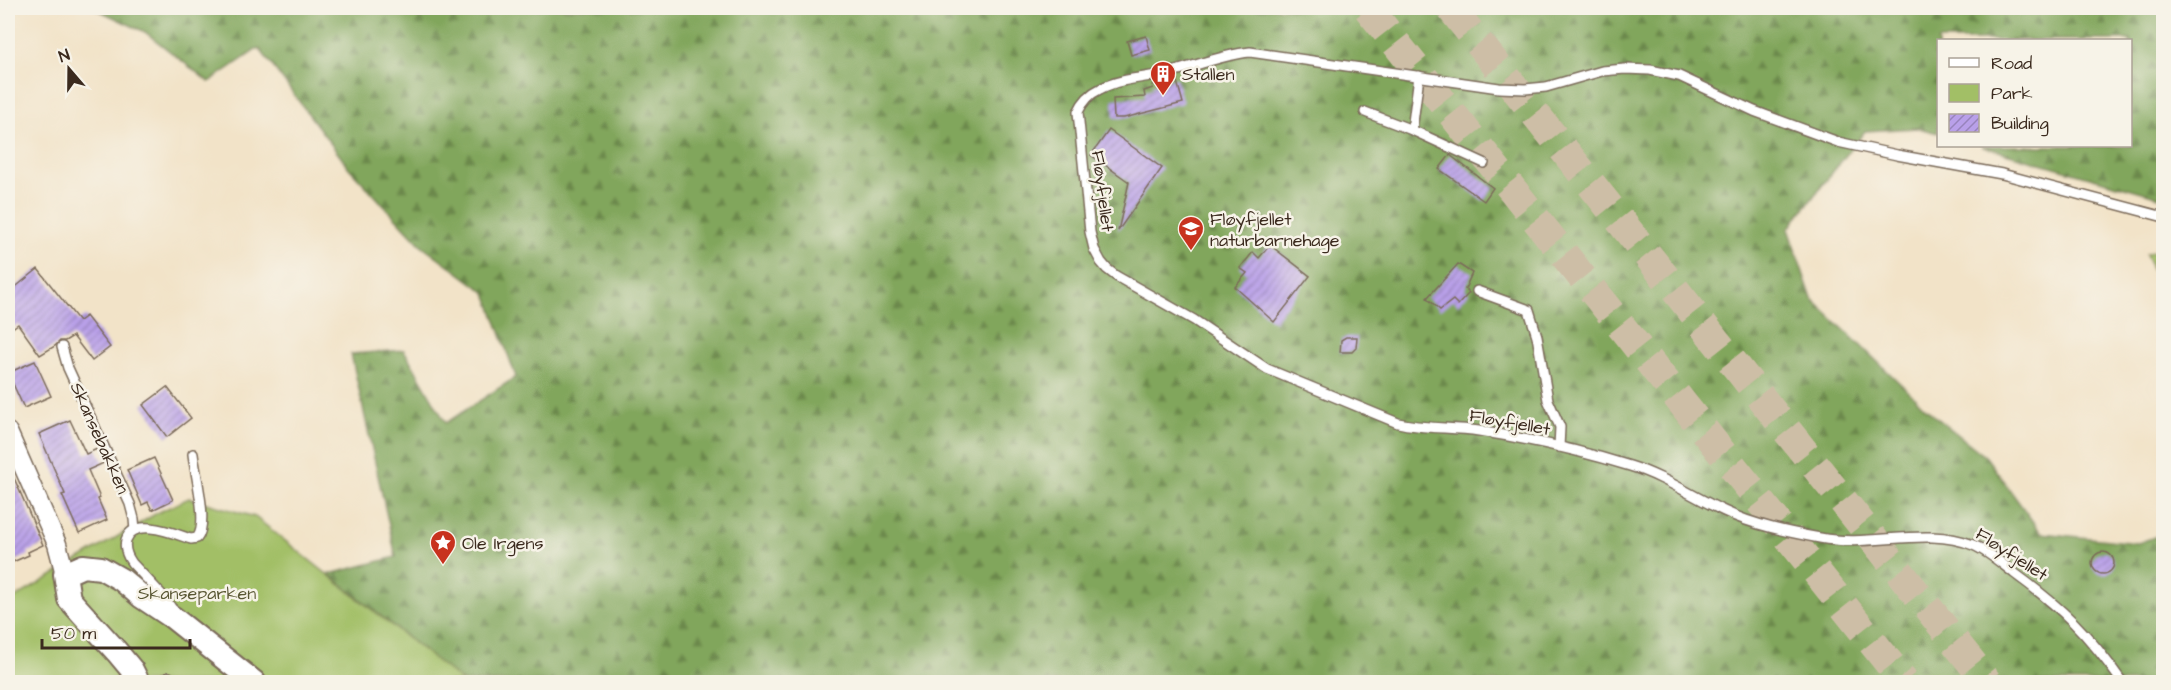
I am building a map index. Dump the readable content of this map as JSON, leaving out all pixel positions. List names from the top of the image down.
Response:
{
  "streets": {
    "street": ["Skansebakken"],
    "lane": ["Fløyfjellet"]
  },
  "parks": ["Skanseparken"],
  "places": {
    "building": ["Stallen"],
    "school or university": ["Fløyfjellet naturbarnehage"],
    "place": ["Ole Irgens"]
  },
  "legend": ["Road", "Park", "Building"],
  "scale_bar": "50 m",
  "north": "top"
}
